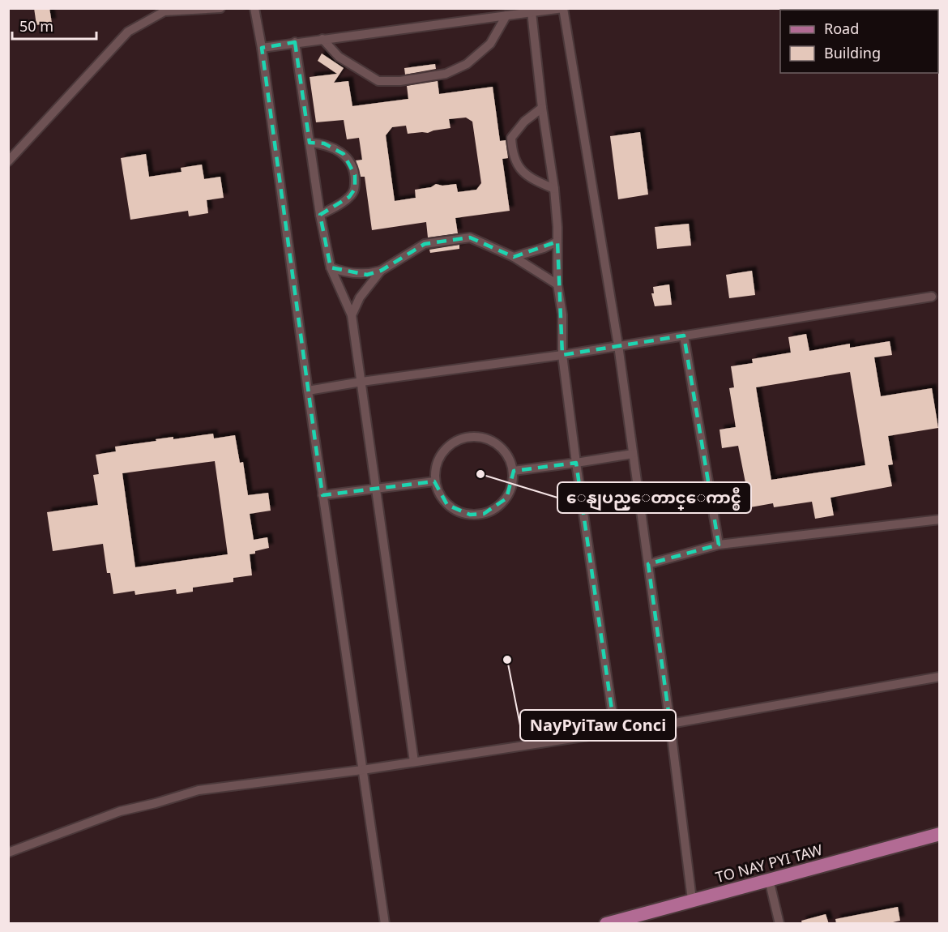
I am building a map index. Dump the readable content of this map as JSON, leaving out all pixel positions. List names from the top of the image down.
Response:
{
  "streets": {
    "main road": ["TO NAY PYI TAW"]
  },
  "places": ["ေနျပည္ေတာင္ေကာင္စီ", "NayPyiTaw Conci"],
  "legend": ["Road", "Building"],
  "scale_bar": "50 m"
}
